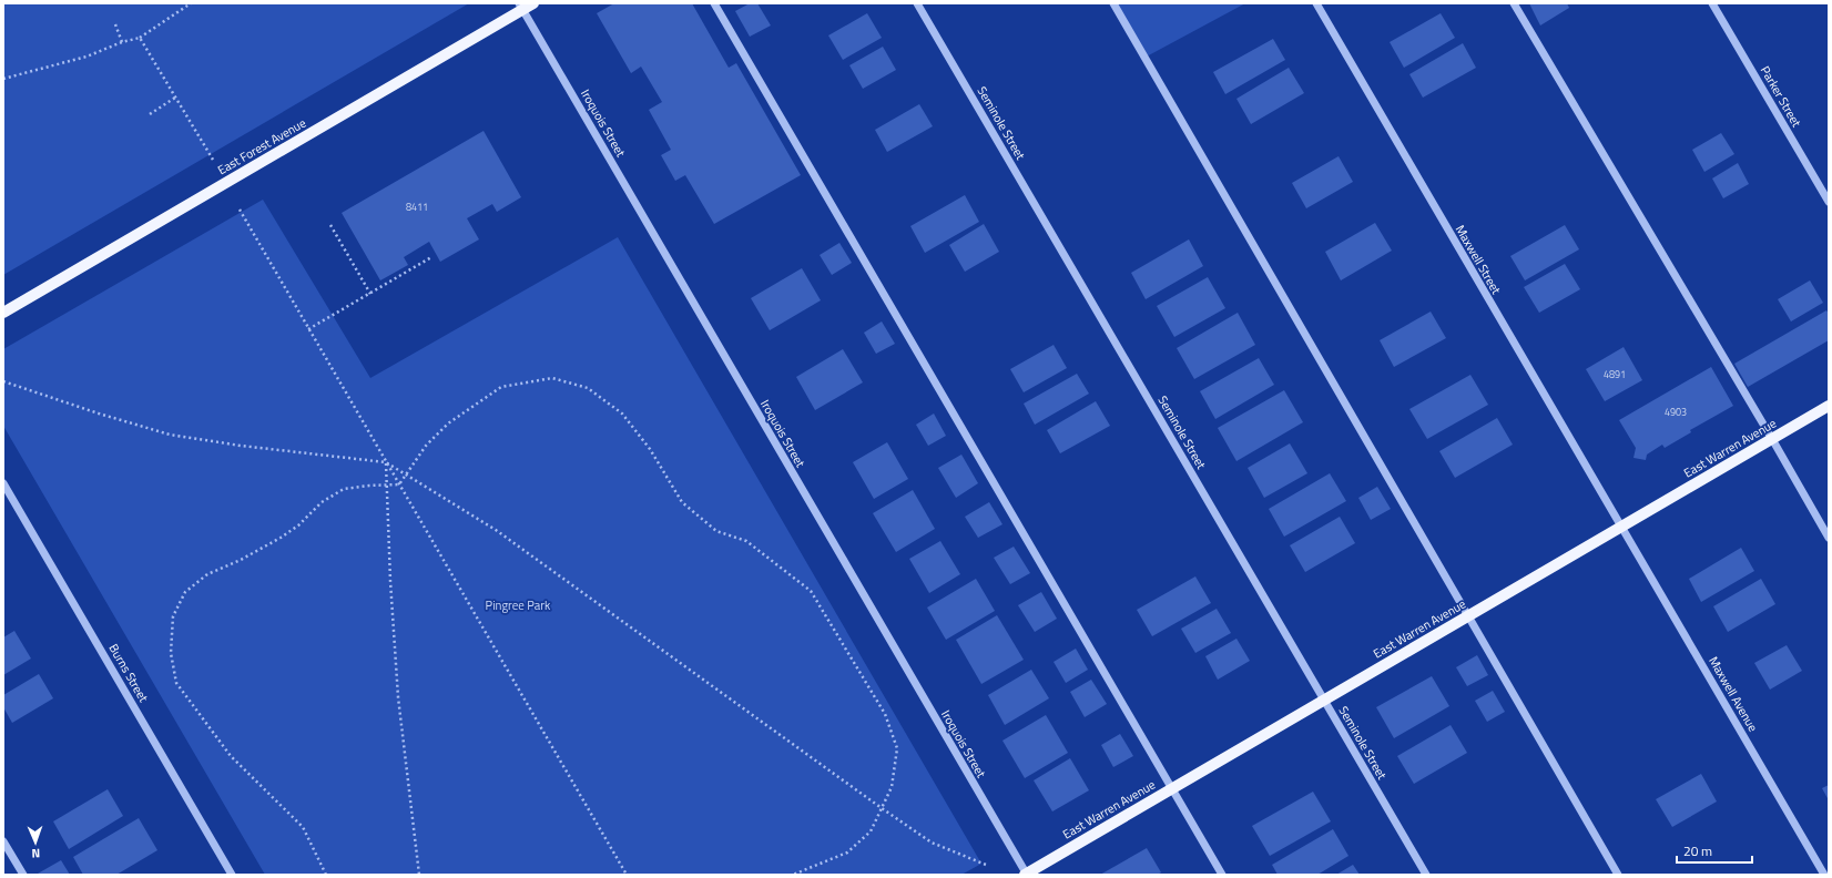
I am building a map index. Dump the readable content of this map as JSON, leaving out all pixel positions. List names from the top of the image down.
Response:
{
  "streets": {
    "main road": ["East Forest Avenue", "East Warren Avenue"],
    "street": [
      "Parker Street",
      "Iroquois Street",
      "Seminole Street",
      "Maxwell Street",
      "Burns Street",
      "Maxwell Avenue"
    ]
  },
  "crossings": [
    ["Iroquois Street", "East Forest Avenue"],
    ["Iroquois Street", "East Warren Avenue"],
    ["Seminole Street", "East Warren Avenue"],
    ["Maxwell Street", "East Warren Avenue"],
    ["Maxwell Street", "Maxwell Avenue"],
    ["East Warren Avenue", "Maxwell Avenue"]
  ],
  "parks": ["Pingree Park"],
  "house_numbers": ["8411", "4891", "4903"],
  "scale_bar": "20 m",
  "north": "bottom"
}
